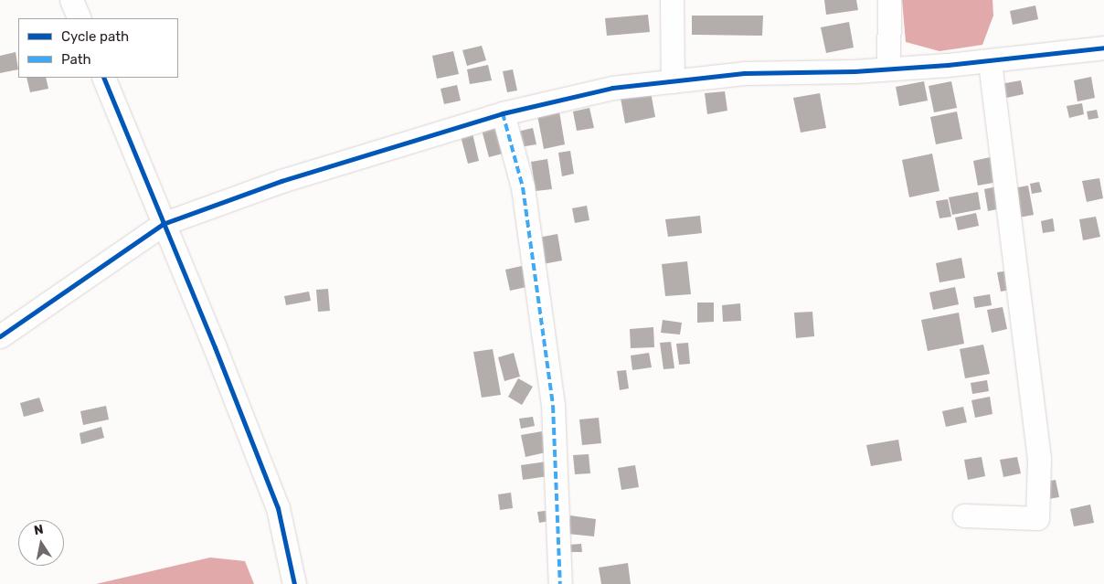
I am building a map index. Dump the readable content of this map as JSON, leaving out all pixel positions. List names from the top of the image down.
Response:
{
  "legend": ["Cycle path", "Path"],
  "north": "top"
}
